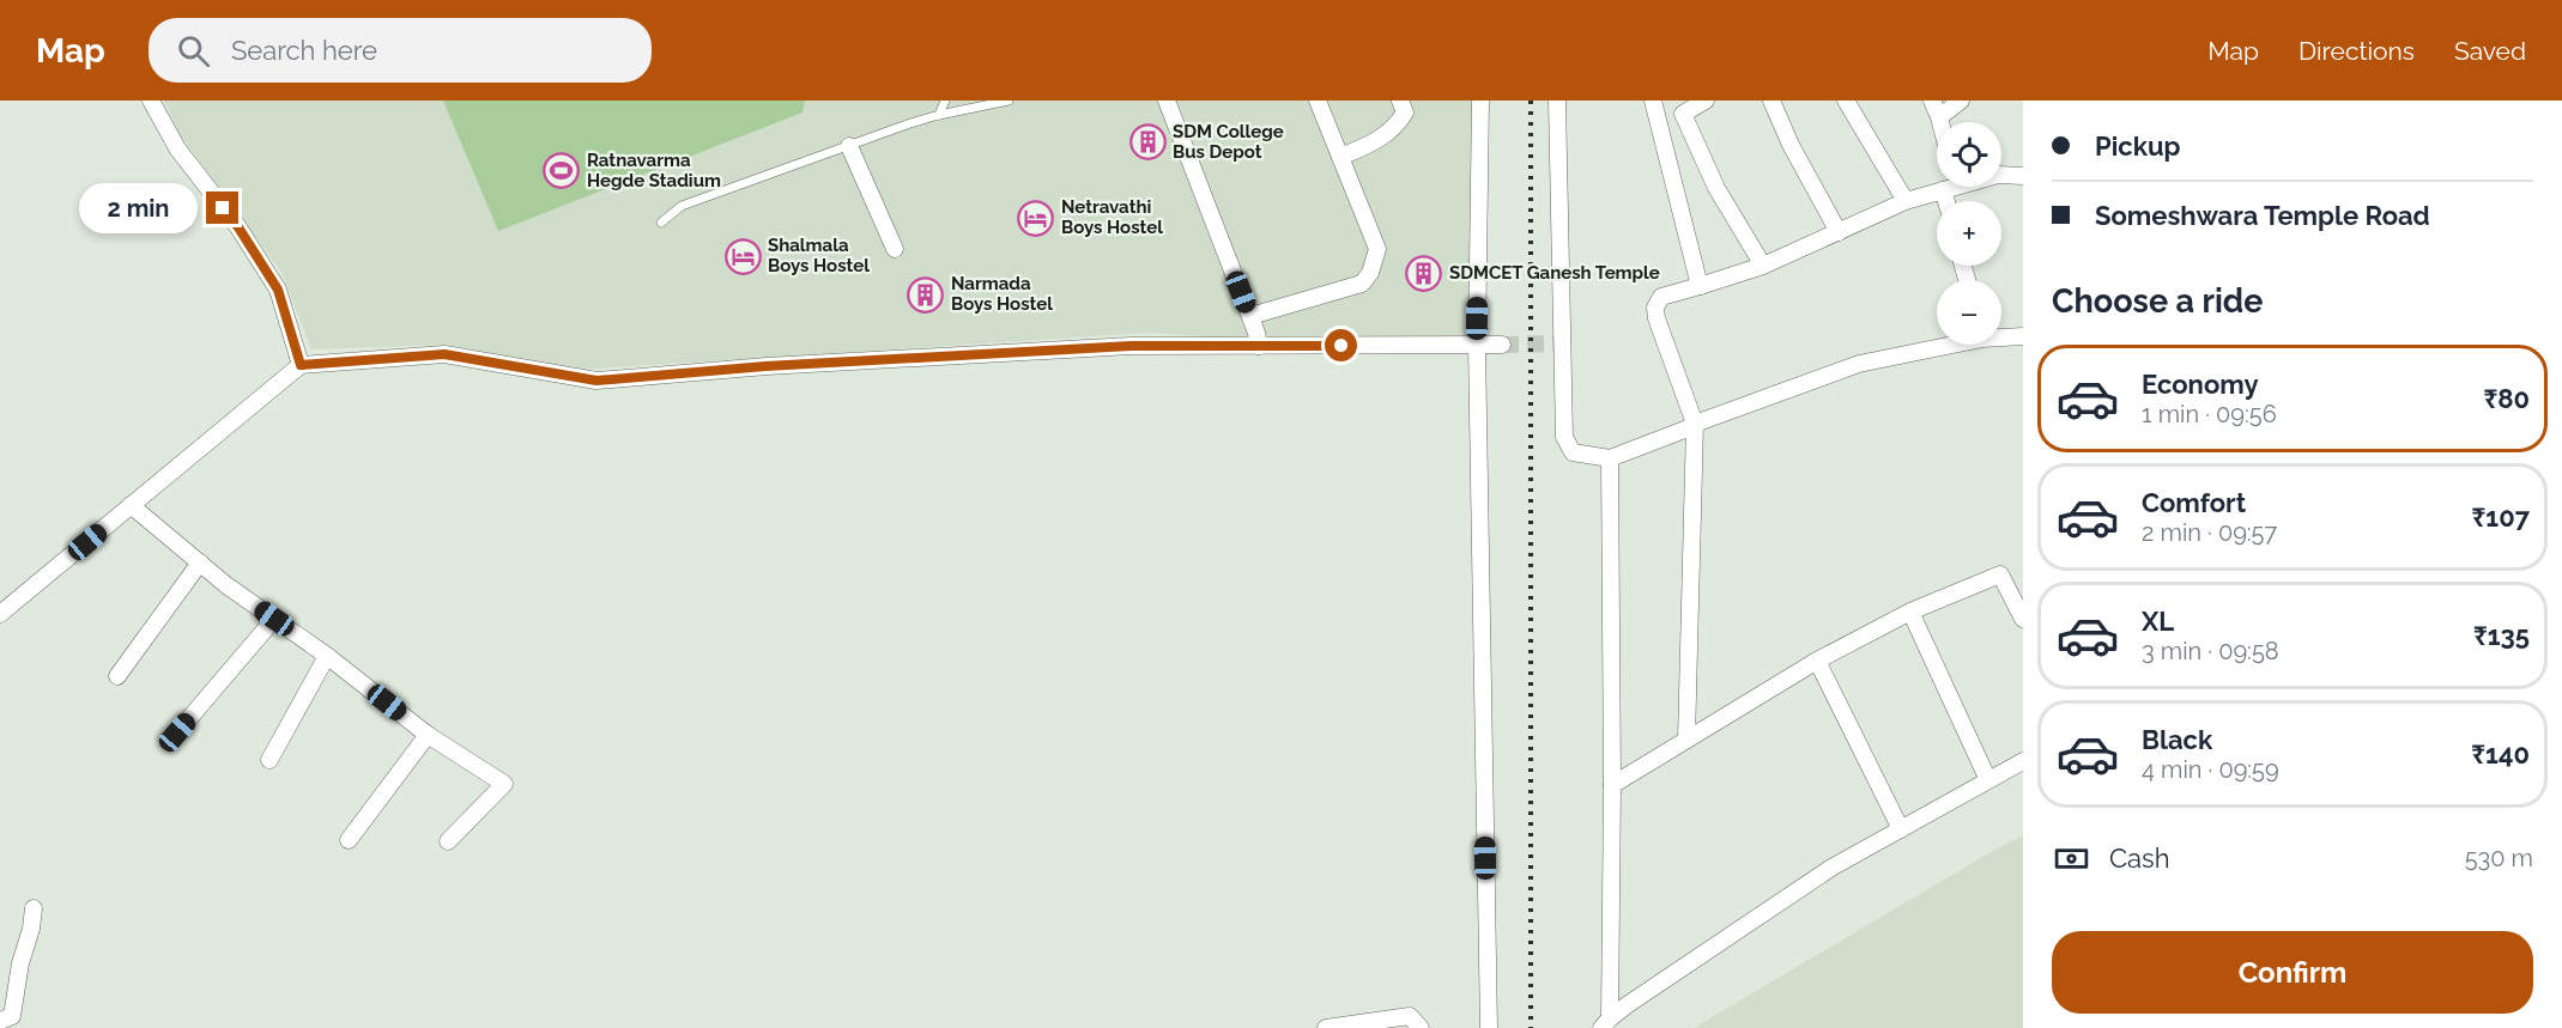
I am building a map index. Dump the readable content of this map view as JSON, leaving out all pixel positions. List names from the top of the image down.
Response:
{
  "places": {
    "building": ["SDM College Bus Depot", "SDMCET Ganesh Temple", "Narmada Boys Hostel"],
    "sports": ["Ratnavarma Hegde Stadium"],
    "hotel": ["Netravathi Boys Hostel", "Shalmala Boys Hostel"]
  },
  "page": {
    "header": "Map",
    "search": "Search here",
    "nav": ["Map", "Directions", "Saved"],
    "banner": ["Pickup", "Someshwara Temple Road"],
    "map_buttons": ["+", "−"],
    "bubble": "2 min",
    "heading": "Choose a ride",
    "list": [
      {
        "name": "Economy",
        "note": "1 min · 09:56",
        "value": "₹80"
      },
      {
        "name": "Comfort",
        "note": "2 min · 09:57",
        "value": "₹107"
      },
      {
        "name": "XL",
        "note": "3 min · 09:58",
        "value": "₹135"
      },
      {
        "name": "Black",
        "note": "4 min · 09:59",
        "value": "₹140"
      }
    ],
    "pay": ["Cash", "530 m"],
    "buttons": "Confirm"
  }
}
